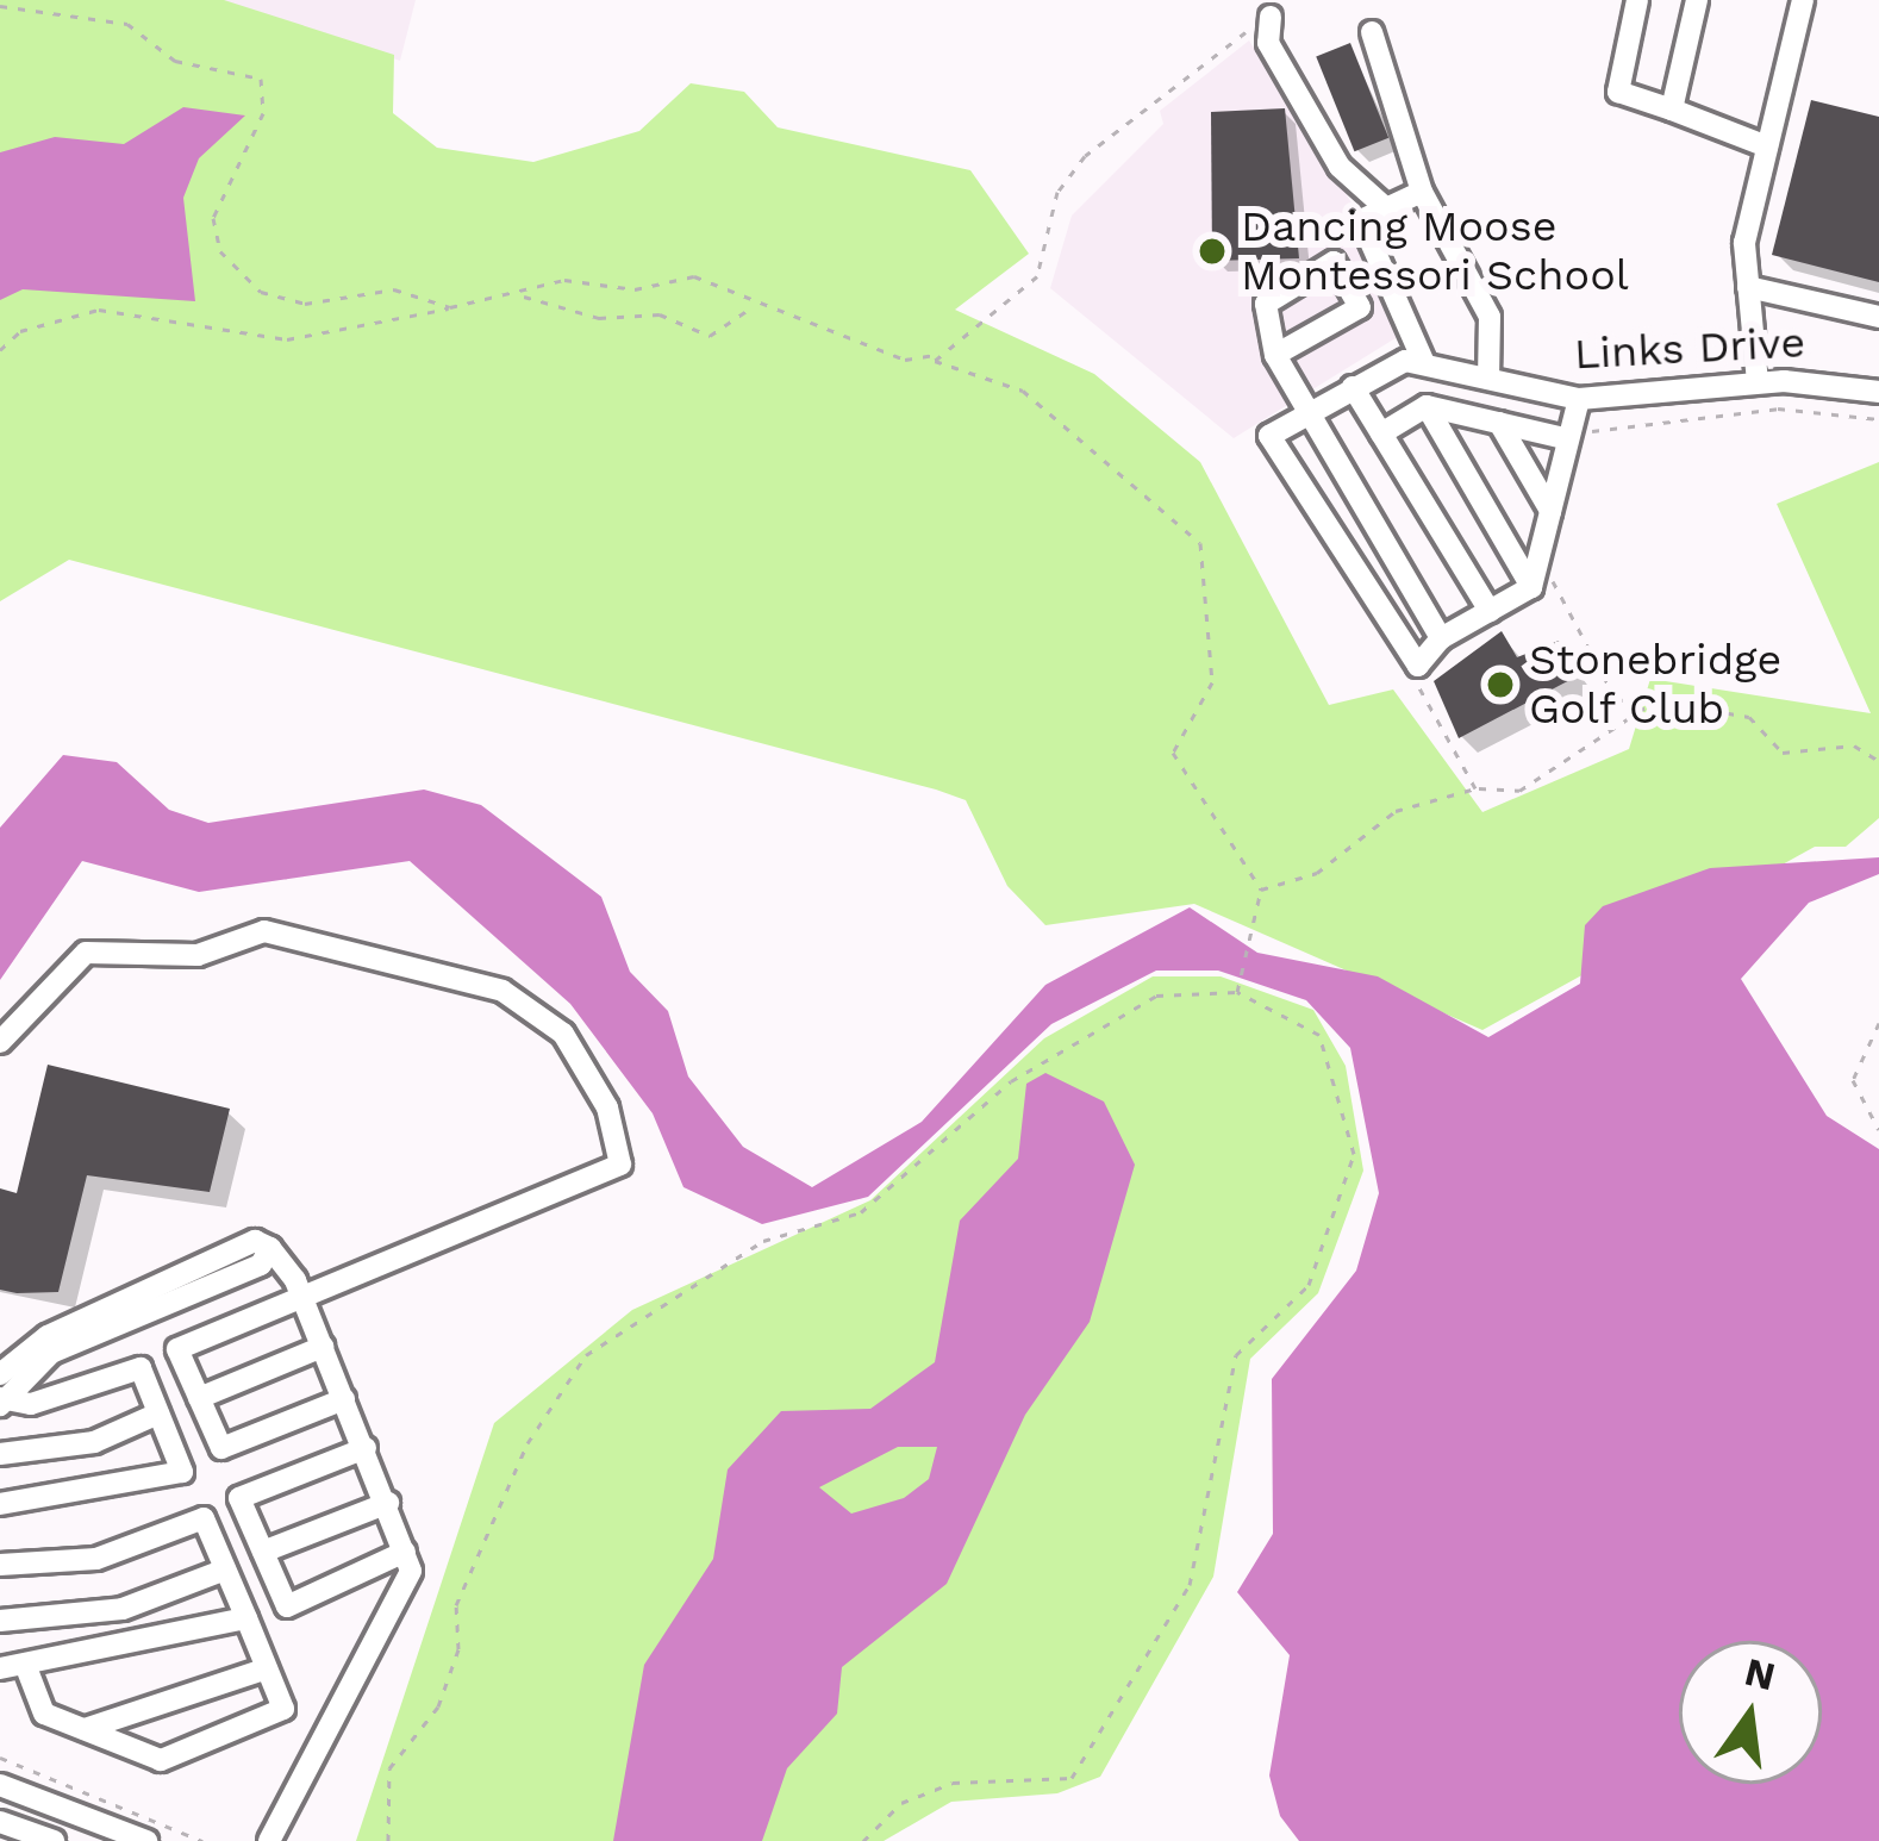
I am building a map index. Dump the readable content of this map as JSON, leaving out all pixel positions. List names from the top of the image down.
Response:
{
  "streets": {
    "street": ["Links Drive"]
  },
  "places": ["Dancing Moose Montessori School", "Stonebridge Golf Club"],
  "north": "top"
}
